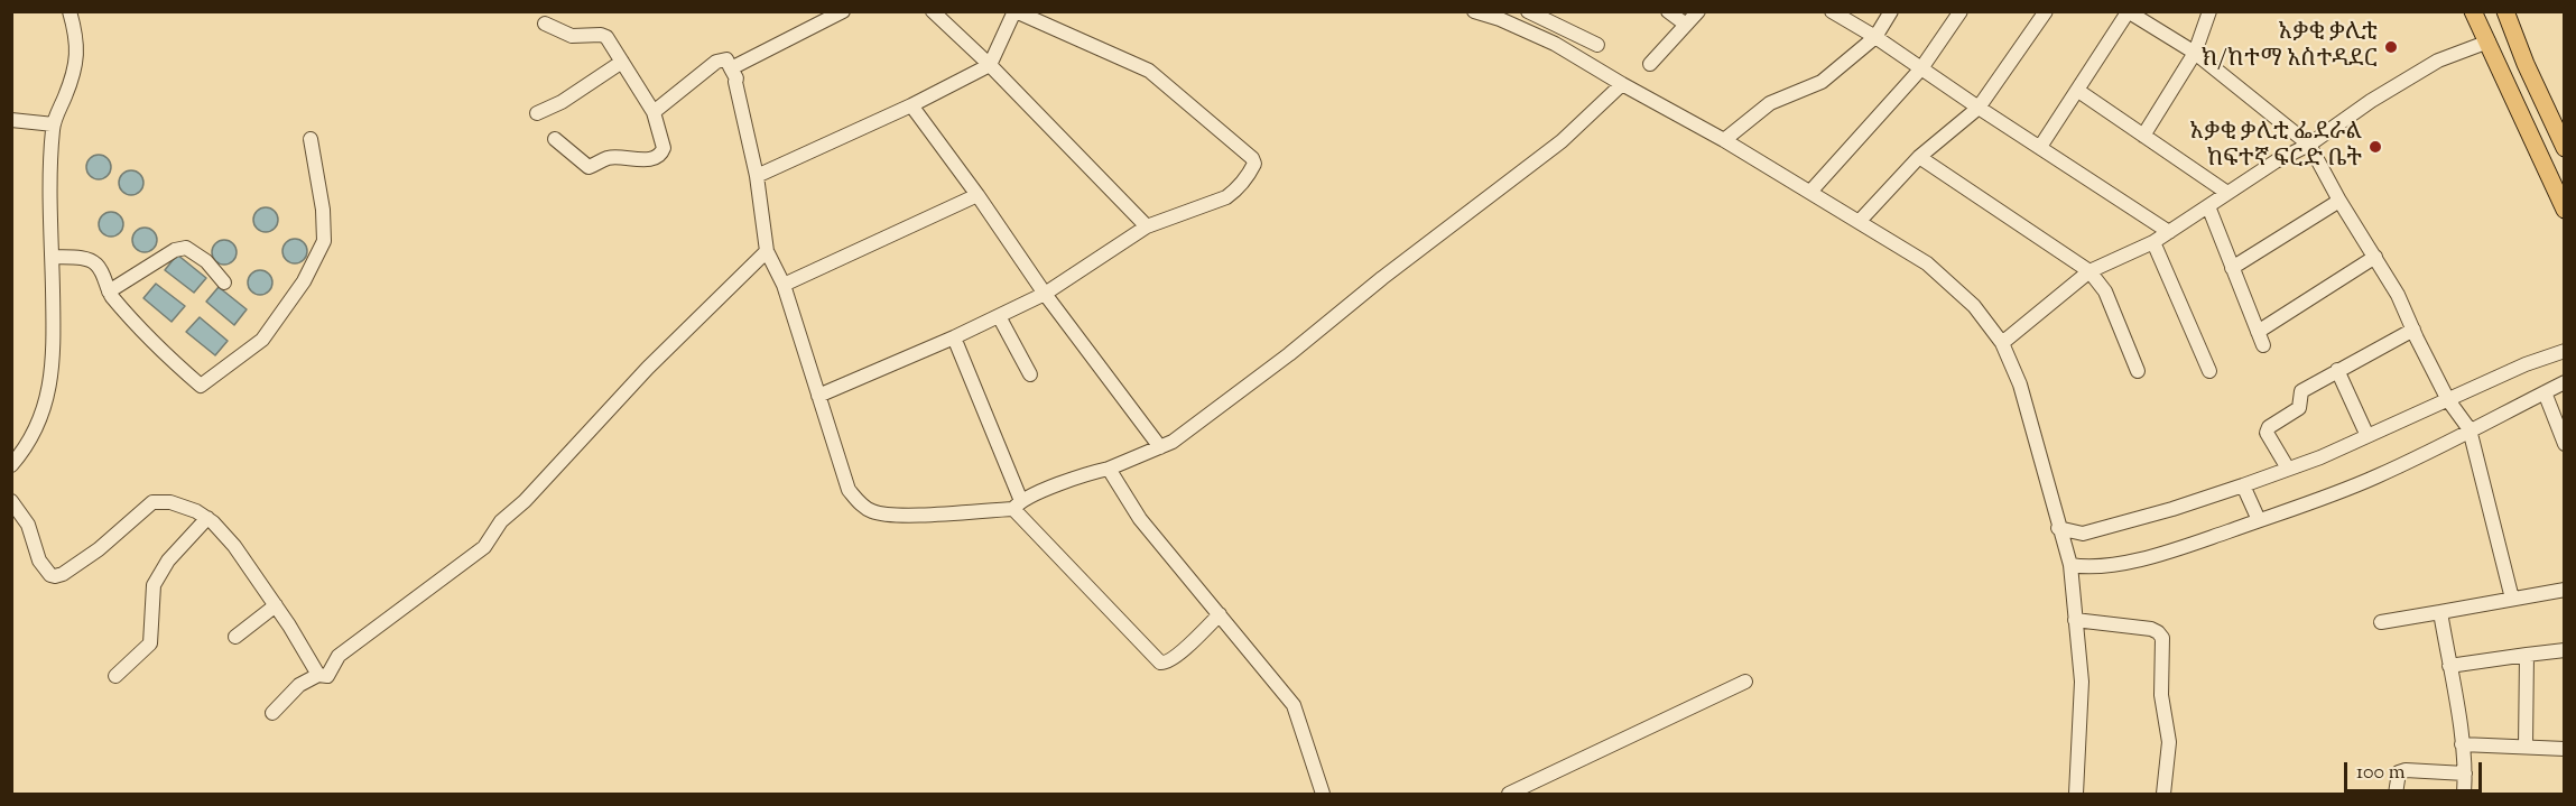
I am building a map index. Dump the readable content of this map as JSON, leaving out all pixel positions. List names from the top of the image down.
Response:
{
  "places": ["አቃቂ ቃሊቲ ክ/ከተማ አስተዳደር", "አቃቂ ቃሊቲ ፌደራል ከፍተኛ ፍርድ ቤት"],
  "scale_bar": "100 m"
}
